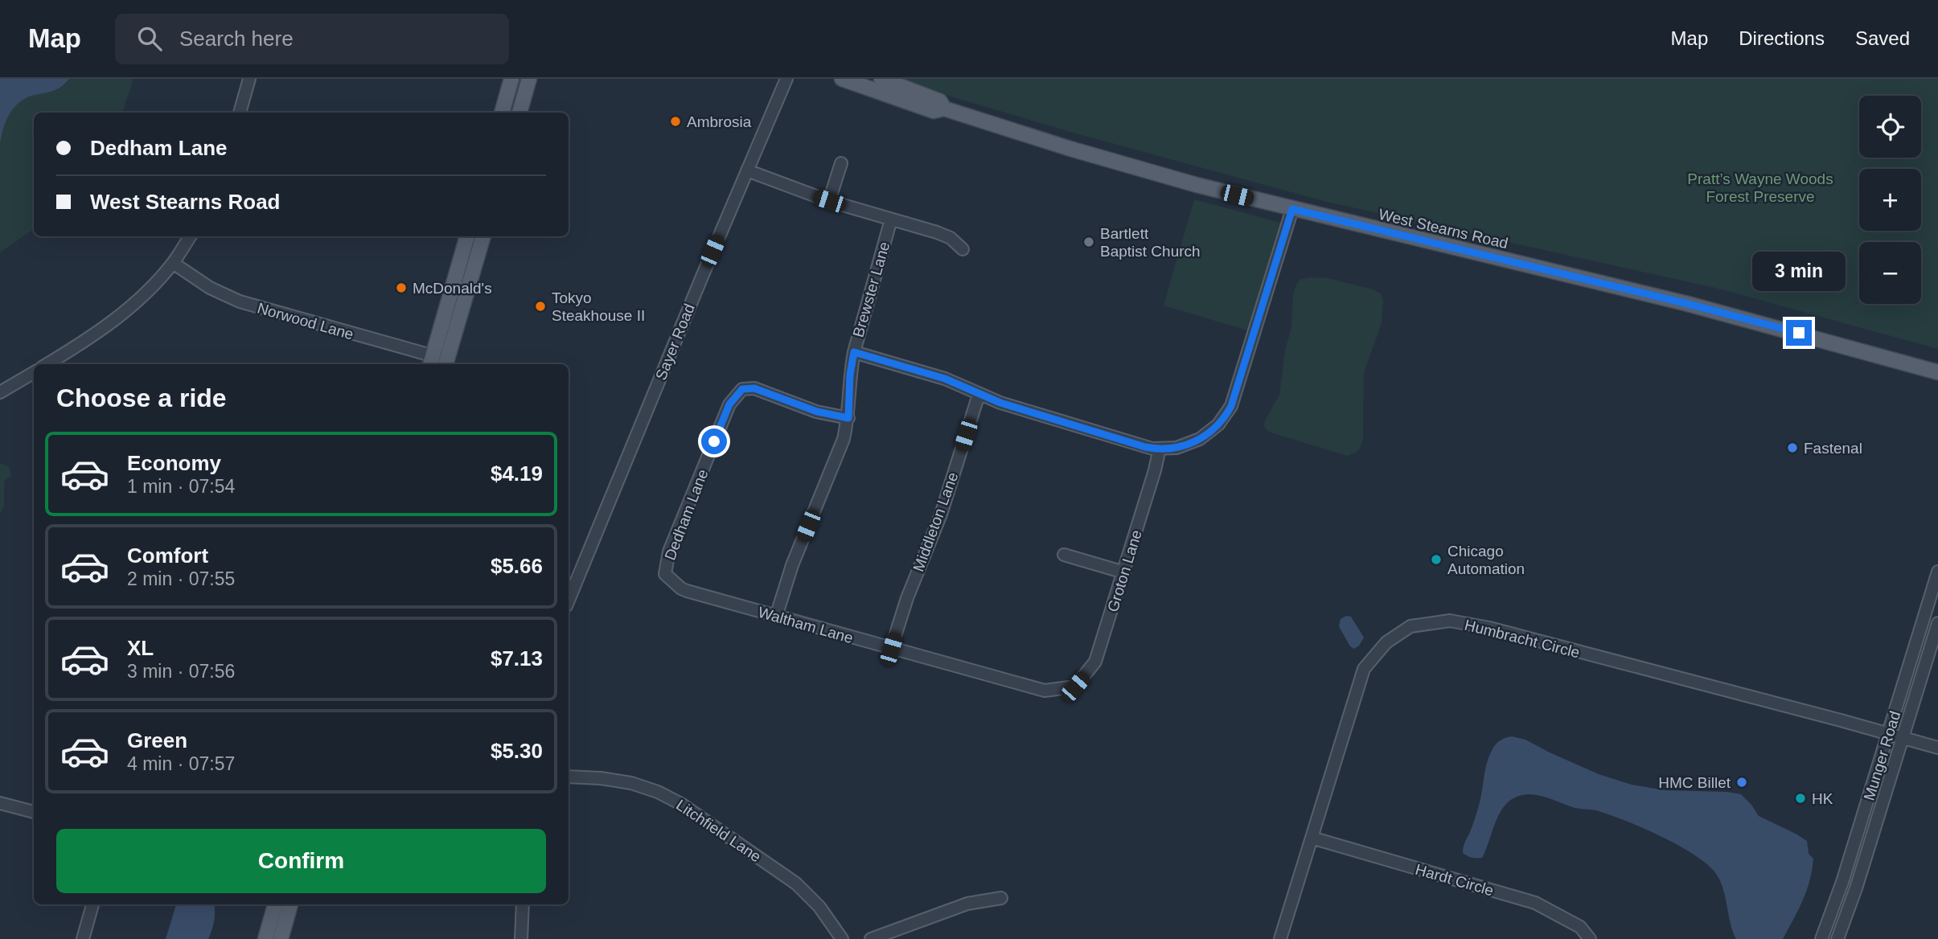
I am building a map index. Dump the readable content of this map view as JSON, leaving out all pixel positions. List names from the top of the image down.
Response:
{
  "streets": {
    "main road": ["West Stearns Road"],
    "street": [
      "Brewster Lane",
      "Norwood Lane",
      "Sayer Road",
      "Dedham Lane",
      "Middleton Lane",
      "Groton Lane",
      "Waltham Lane",
      "Humbracht Circle",
      "Munger Road",
      "Litchfield Lane",
      "Hardt Circle"
    ]
  },
  "crossings": [
    ["Brewster Lane", "Dedham Lane"],
    ["Brewster Lane", "Waltham Lane"],
    ["Dedham Lane", "Waltham Lane"],
    ["Middleton Lane", "Waltham Lane"],
    ["Groton Lane", "Waltham Lane"],
    ["Humbracht Circle", "Munger Road"],
    ["Humbracht Circle", "Hardt Circle"]
  ],
  "parks": ["Pratt’s Wayne Woods Forest Preserve"],
  "places": [
    "Ambrosia",
    "Bartlett Baptist Church",
    "McDonald's",
    "Tokyo Steakhouse II",
    "Fastenal",
    "Chicago Automation",
    "HMC Billet",
    "HK"
  ],
  "page": {
    "header": "Map",
    "search": "Search here",
    "nav": ["Map", "Directions", "Saved"],
    "map_buttons": ["+", "−"],
    "banner": ["Dedham Lane", "West Stearns Road"],
    "bubble": "3 min",
    "heading": "Choose a ride",
    "list": [
      {
        "name": "Economy",
        "note": "1 min · 07:54",
        "value": "$4.19"
      },
      {
        "name": "Comfort",
        "note": "2 min · 07:55",
        "value": "$5.66"
      },
      {
        "name": "XL",
        "note": "3 min · 07:56",
        "value": "$7.13"
      },
      {
        "name": "Green",
        "note": "4 min · 07:57",
        "value": "$5.30"
      }
    ],
    "buttons": "Confirm"
  }
}
